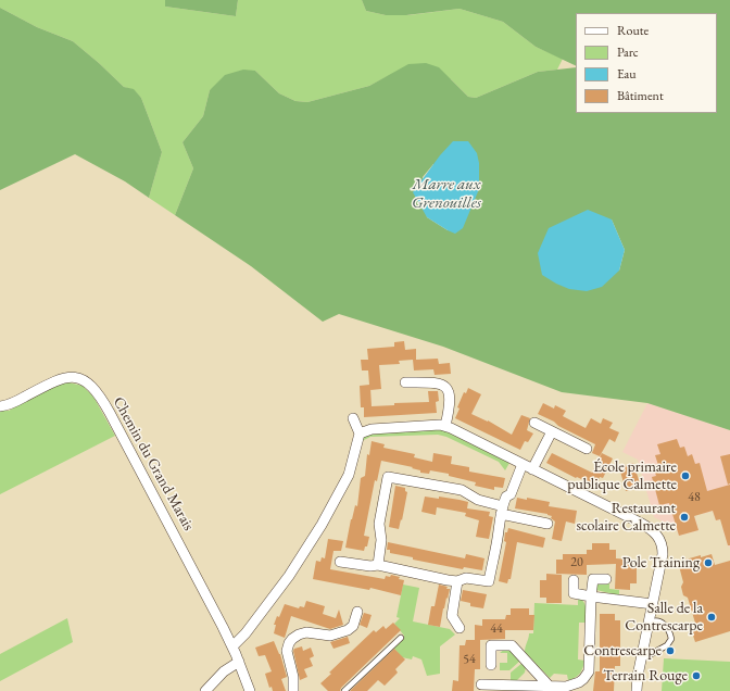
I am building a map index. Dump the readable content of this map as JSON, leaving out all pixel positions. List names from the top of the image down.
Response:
{
  "streets": {
    "street": ["Chemin du Grand Marais"]
  },
  "water": ["Marre aux Grenouilles"],
  "places": [
    "École primaire publique Calmette",
    "Restaurant scolaire Calmette",
    "Pole Training",
    "Salle de la Contrescarpe",
    "Contrescarpe",
    "Terrain Rouge"
  ],
  "house_numbers": [
    "48",
    "20",
    "44",
    "54"
  ],
  "legend": [
    "Route",
    "Parc",
    "Eau",
    "Bâtiment"
  ]
}
